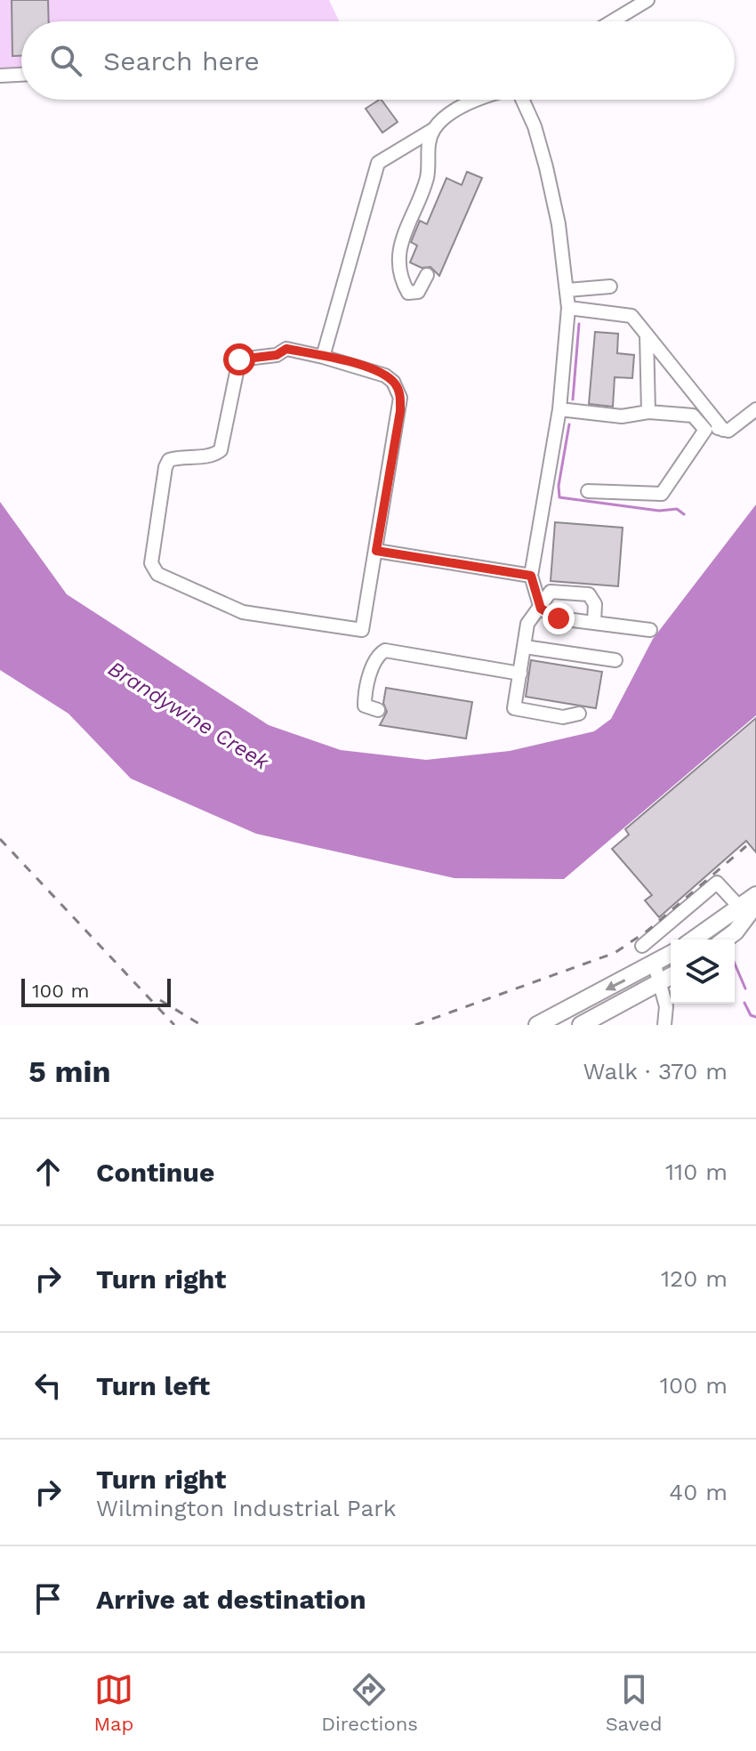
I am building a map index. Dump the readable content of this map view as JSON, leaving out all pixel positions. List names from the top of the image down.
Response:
{
  "water": ["Brandywine Creek"],
  "scale_bar": "100 m",
  "page": {
    "search": "Search here",
    "scale": "100 m",
    "heading": ["5 min", "Walk · 370 m"],
    "list": [
      ["Continue", "110 m"],
      ["Turn right", "120 m"],
      ["Turn left", "100 m"],
      ["Turn right", "Wilmington Industrial Park", "40 m"],
      "Arrive at destination"
    ],
    "nav": ["Map", "Directions", "Saved"]
  }
}
